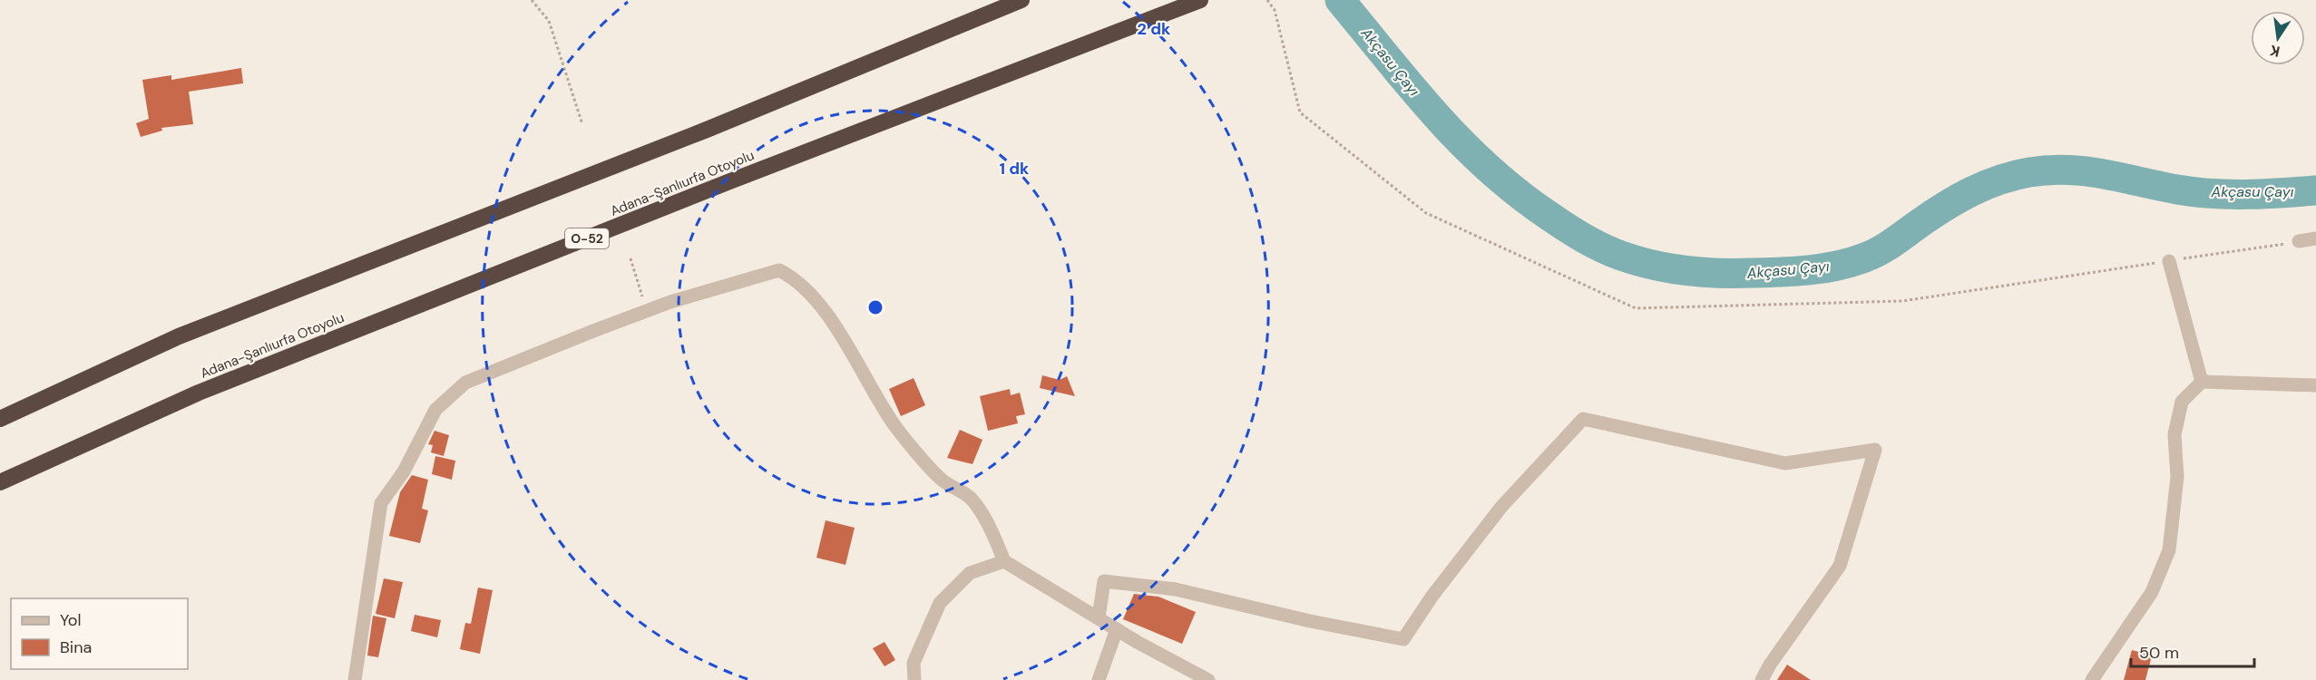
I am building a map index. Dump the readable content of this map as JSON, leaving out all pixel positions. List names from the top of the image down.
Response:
{
  "streets": {
    "highway": ["Adana-Şanlıurfa Otoyolu", "O-52"]
  },
  "water": ["Akçasu Çayı"],
  "legend": ["Yol", "Bina"],
  "scale_bar": "50 m",
  "north": "bottom",
  "rings": ["2 dk", "1 dk"]
}
